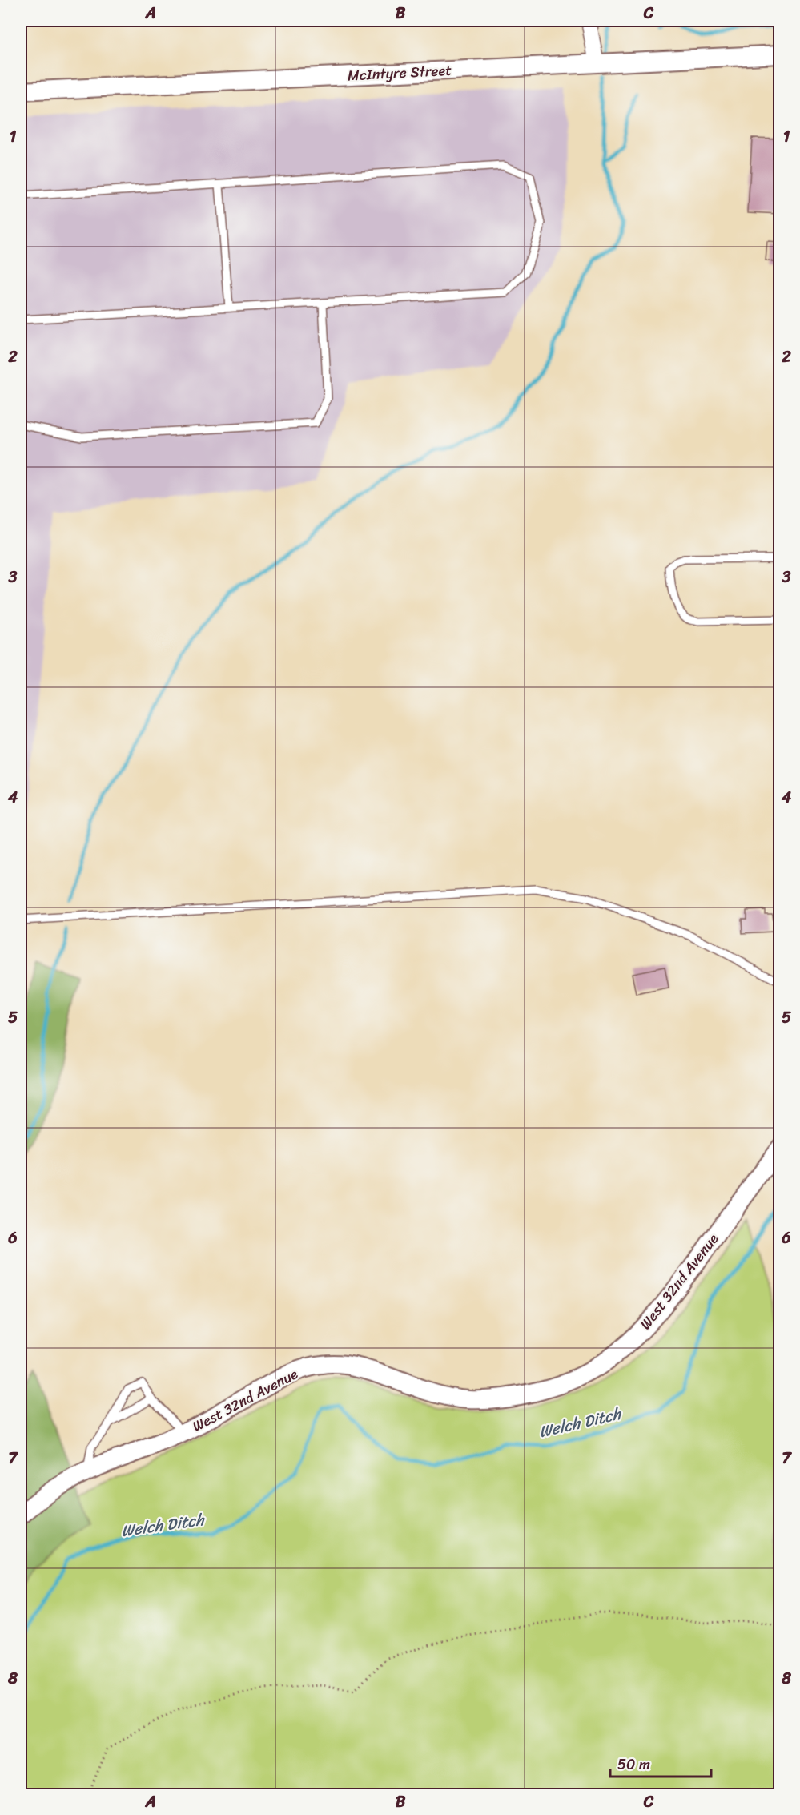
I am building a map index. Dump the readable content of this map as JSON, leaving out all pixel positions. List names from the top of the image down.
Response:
{
  "streets": {
    "street": ["McIntyre Street", "West 32nd Avenue"]
  },
  "water": ["Welch Ditch"],
  "scale_bar": "50 m",
  "grid": {
    "columns": ["A", "B", "C"],
    "rows": [
      "1",
      "2",
      "3",
      "4",
      "5",
      "6",
      "7",
      "8"
    ]
  }
}
